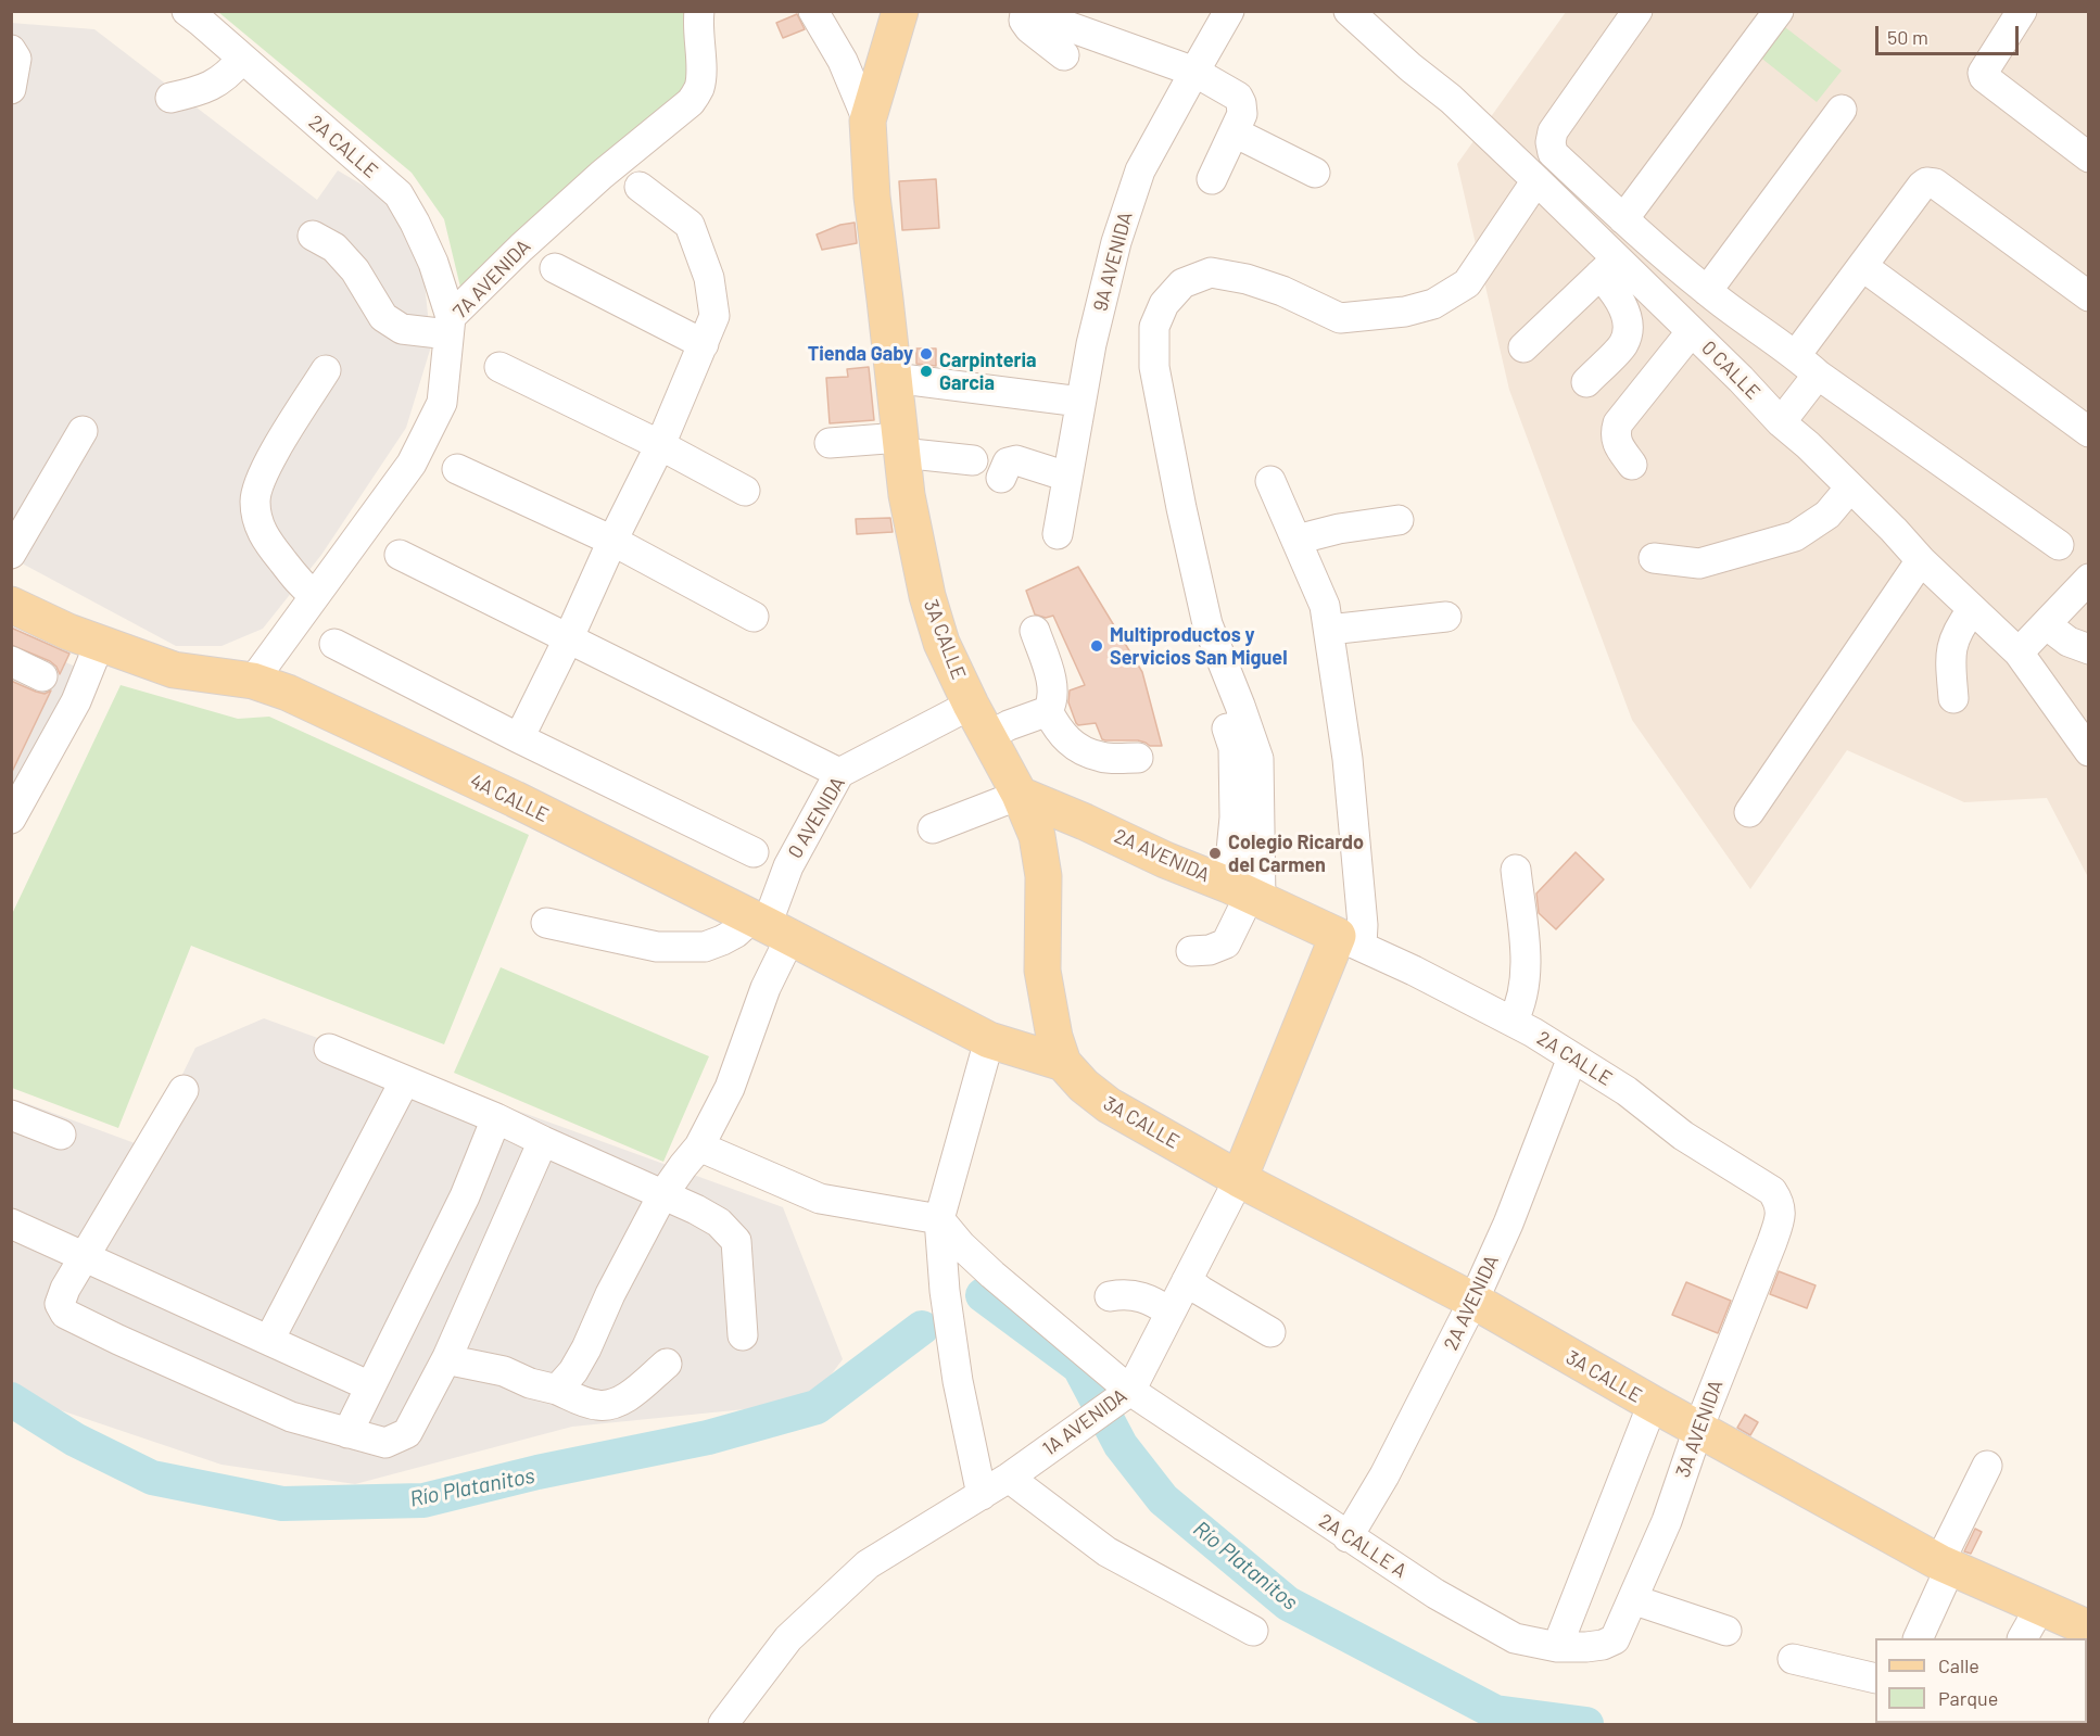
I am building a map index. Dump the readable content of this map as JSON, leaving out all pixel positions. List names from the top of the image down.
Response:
{
  "streets": {
    "main road": [
      "3A CALLE",
      "4A CALLE",
      "2A AVENIDA",
      "1A AVENIDA"
    ],
    "street": [
      "2A CALLE",
      "9A AVENIDA",
      "7A AVENIDA",
      "0 CALLE",
      "0 AVENIDA",
      "3A AVENIDA",
      "2A CALLE A"
    ]
  },
  "crossings": [
    ["2A CALLE", "7A AVENIDA"],
    ["2A CALLE", "2A AVENIDA"],
    ["2A CALLE", "1A AVENIDA"],
    ["2A CALLE", "3A AVENIDA"],
    ["7A AVENIDA", "4A CALLE"],
    ["3A CALLE", "4A CALLE"],
    ["3A CALLE", "0 AVENIDA"],
    ["3A CALLE", "2A AVENIDA"],
    ["3A CALLE", "1A AVENIDA"],
    ["3A CALLE", "3A AVENIDA"],
    ["4A CALLE", "0 AVENIDA"],
    ["2A AVENIDA", "1A AVENIDA"],
    ["2A AVENIDA", "2A CALLE A"],
    ["1A AVENIDA", "2A CALLE A"],
    ["3A AVENIDA", "2A CALLE A"]
  ],
  "water": ["Río Platanitos"],
  "places": [
    "Tienda Gaby",
    "Carpinteria Garcia",
    "Multiproductos y Servicios San Miguel",
    "Colegio Ricardo del Carmen"
  ],
  "legend": ["Calle", "Parque"],
  "scale_bar": "50 m"
}
